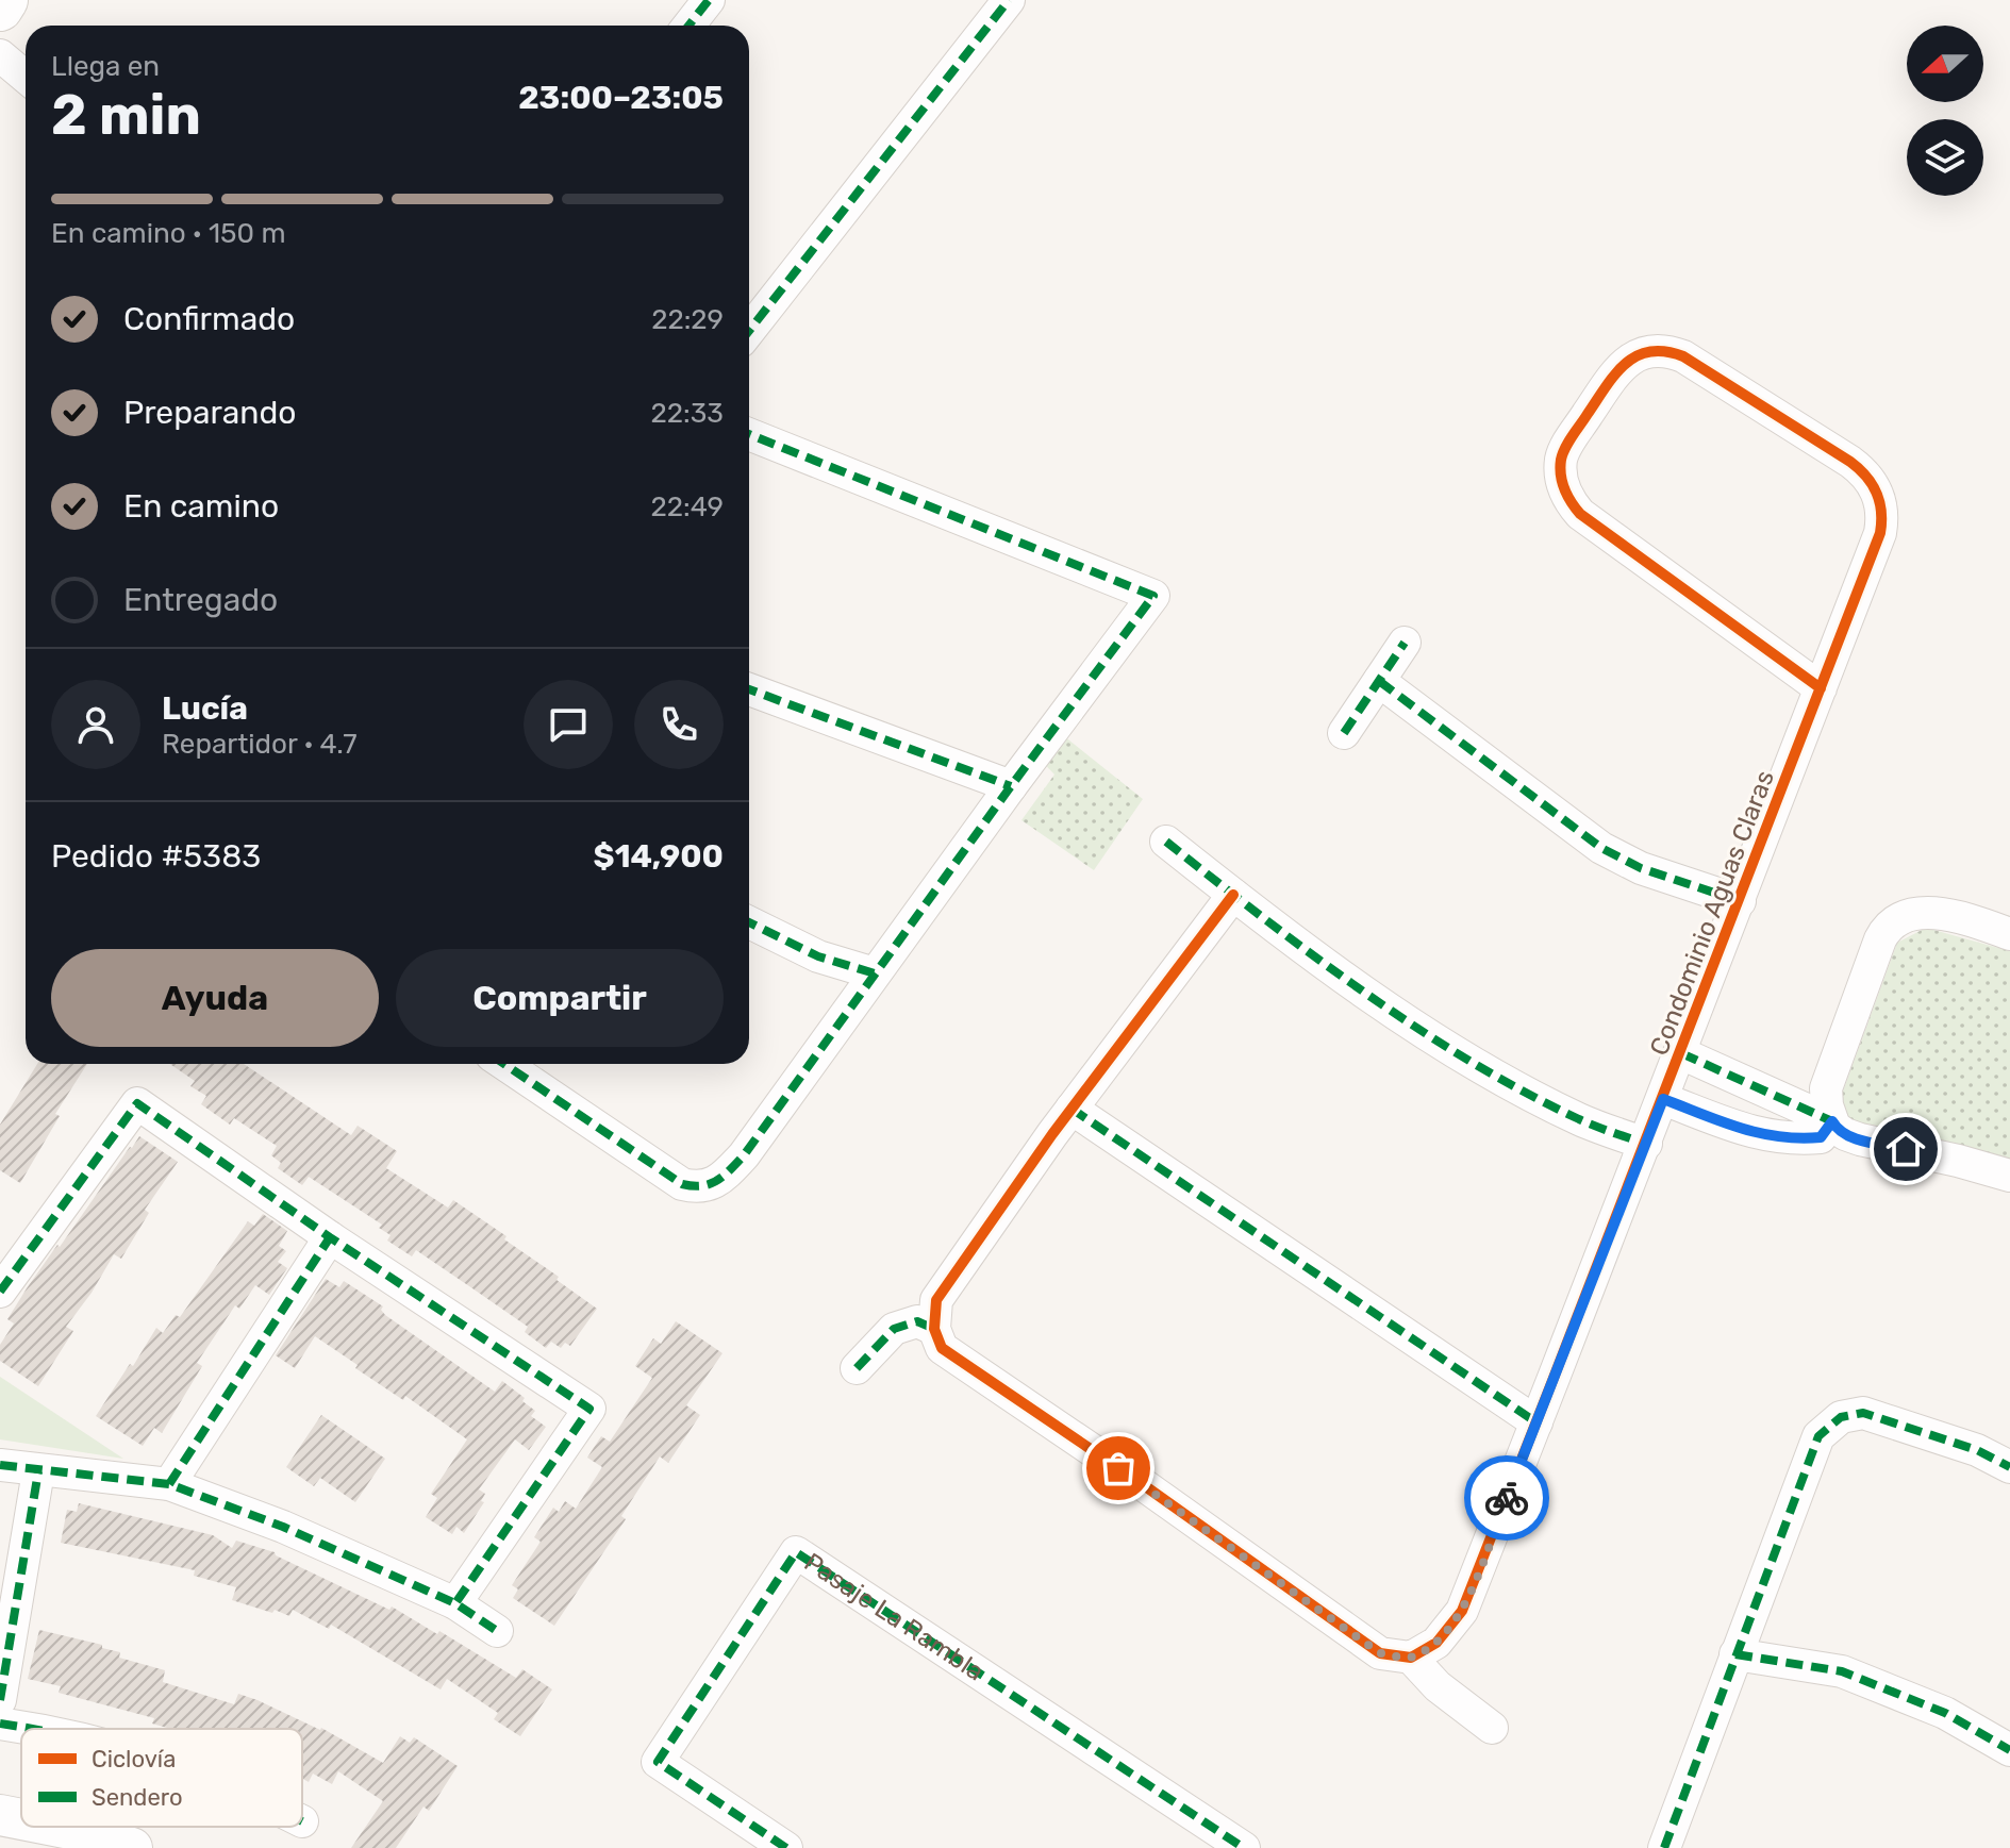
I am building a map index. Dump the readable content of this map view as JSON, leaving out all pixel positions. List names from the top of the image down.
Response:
{
  "streets": {
    "street": ["Condominio Aguas Claras", "Pasaje La Rambla"]
  },
  "legend": ["Ciclovía", "Sendero"],
  "north": "left",
  "page": {
    "heading": ["2 min", "Llega en", "23:00–23:05"],
    "panel": [
      "Lucía",
      "Repartidor · 4.7",
      "Pedido #5383",
      "$14,900"
    ],
    "bar": "En camino · 150 m",
    "list": [
      ["Confirmado", "22:29"],
      ["Preparando", "22:33"],
      ["En camino", "22:49"],
      "Entregado"
    ],
    "buttons": ["Ayuda", "Compartir"]
  }
}
